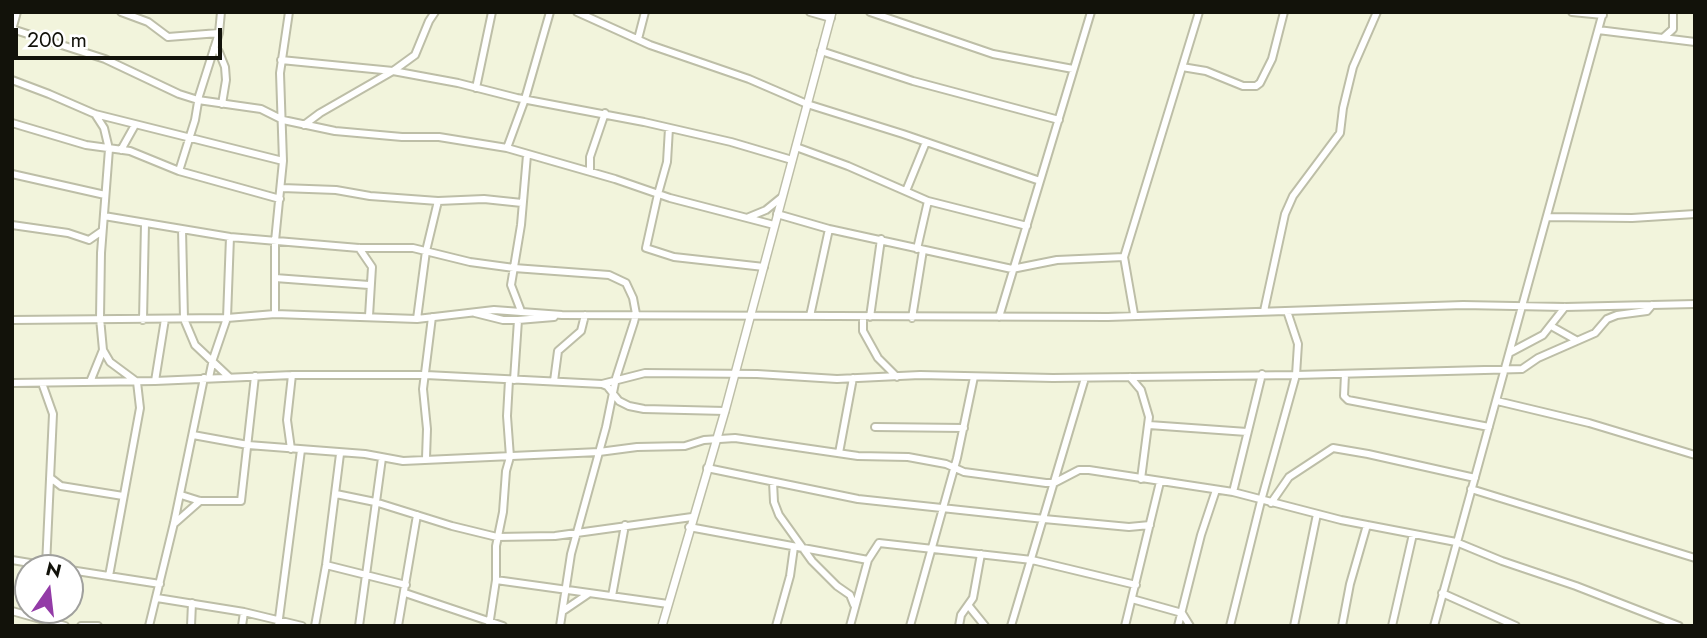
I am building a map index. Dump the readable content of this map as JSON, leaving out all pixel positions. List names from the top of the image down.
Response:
{
  "scale_bar": "200 m",
  "north": "top"
}
